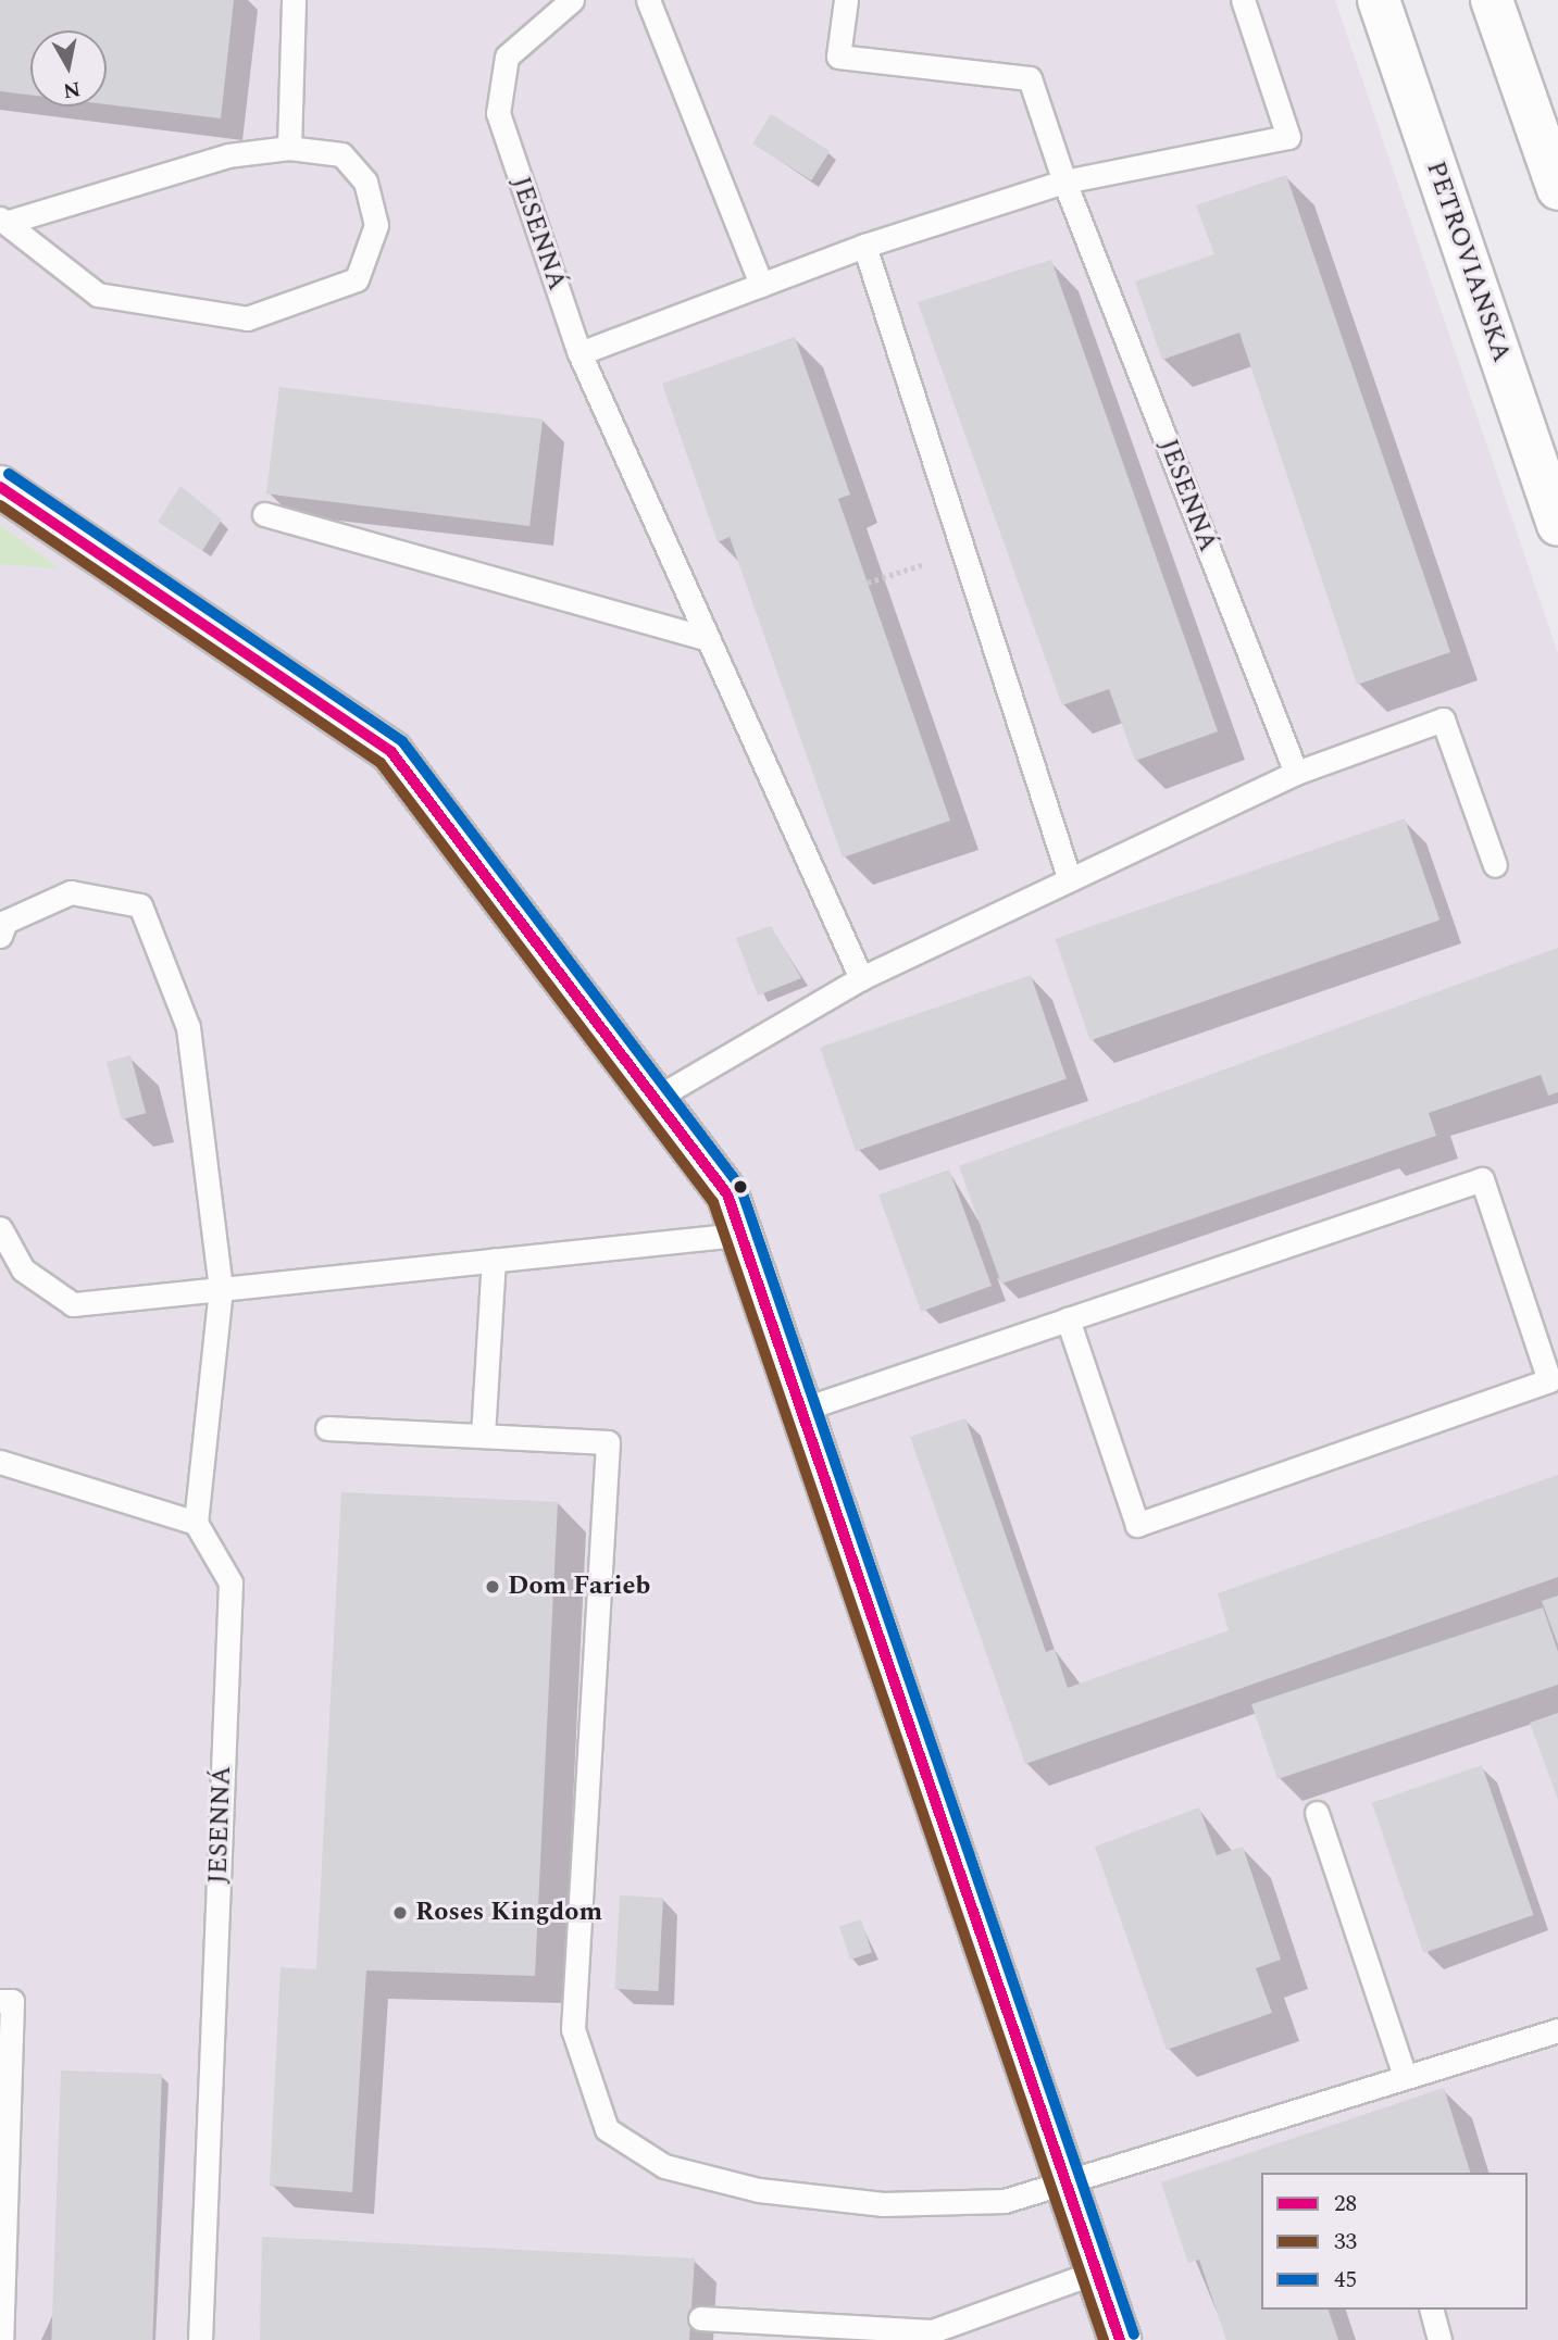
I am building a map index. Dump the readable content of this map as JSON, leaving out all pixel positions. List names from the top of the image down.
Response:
{
  "streets": {
    "street": ["PETROVIANSKA"],
    "lane": ["JESENNÁ"]
  },
  "places": ["Dom Farieb", "Roses Kingdom"],
  "lines": ["transit line 45", "transit line 28", "transit line 33"],
  "legend": ["28", "33", "45"],
  "north": "bottom"
}
